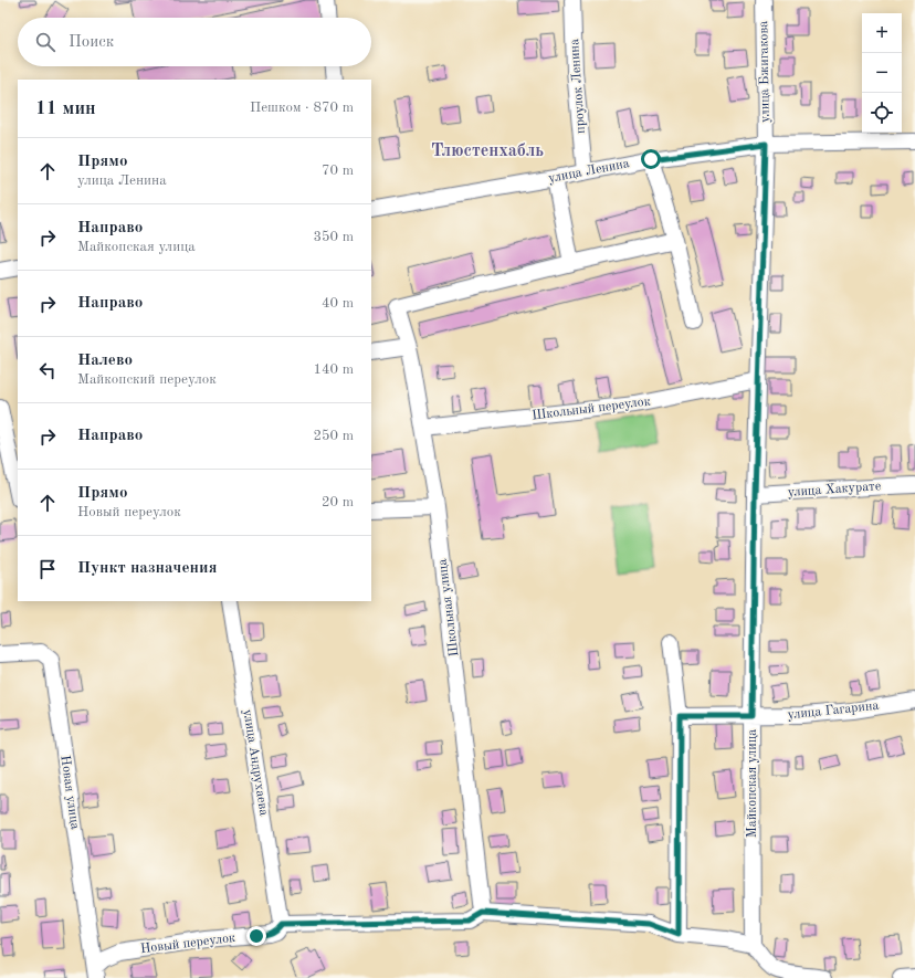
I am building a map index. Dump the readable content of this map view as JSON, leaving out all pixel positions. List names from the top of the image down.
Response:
{
  "streets": {
    "street": [
      "улица Бжигакова",
      "проулок Ленина",
      "улица Ленина",
      "Школьный переулок",
      "улица Хакурате",
      "Школьная улица",
      "улица Гагарина",
      "улица Андрухаева",
      "Майкопская улица",
      "Новая улица",
      "Новый переулок"
    ]
  },
  "crossings": [
    ["улица Бжигакова", "улица Ленина"],
    ["улица Бжигакова", "Майкопская улица"],
    ["проулок Ленина", "улица Ленина"],
    ["улица Ленина", "Майкопская улица"],
    ["Школьный переулок", "Школьная улица"],
    ["Школьный переулок", "Майкопская улица"],
    ["улица Хакурате", "Майкопская улица"],
    ["улица Гагарина", "Майкопская улица"],
    ["улица Андрухаева", "Новый переулок"],
    ["Новая улица", "Новый переулок"]
  ],
  "districts": ["Тлюстенхабль"],
  "page": {
    "map_buttons": ["+", "−"],
    "search": "Поиск",
    "heading": ["11 мин", "Пешком · 870 m"],
    "list": [
      ["Прямо", "улица Ленина", "70 m"],
      ["Направо", "Майкопская улица", "350 m"],
      ["Направо", "40 m"],
      ["Налево", "Майкопский переулок", "140 m"],
      ["Направо", "250 m"],
      ["Прямо", "Новый переулок", "20 m"],
      "Пункт назначения"
    ]
  }
}
